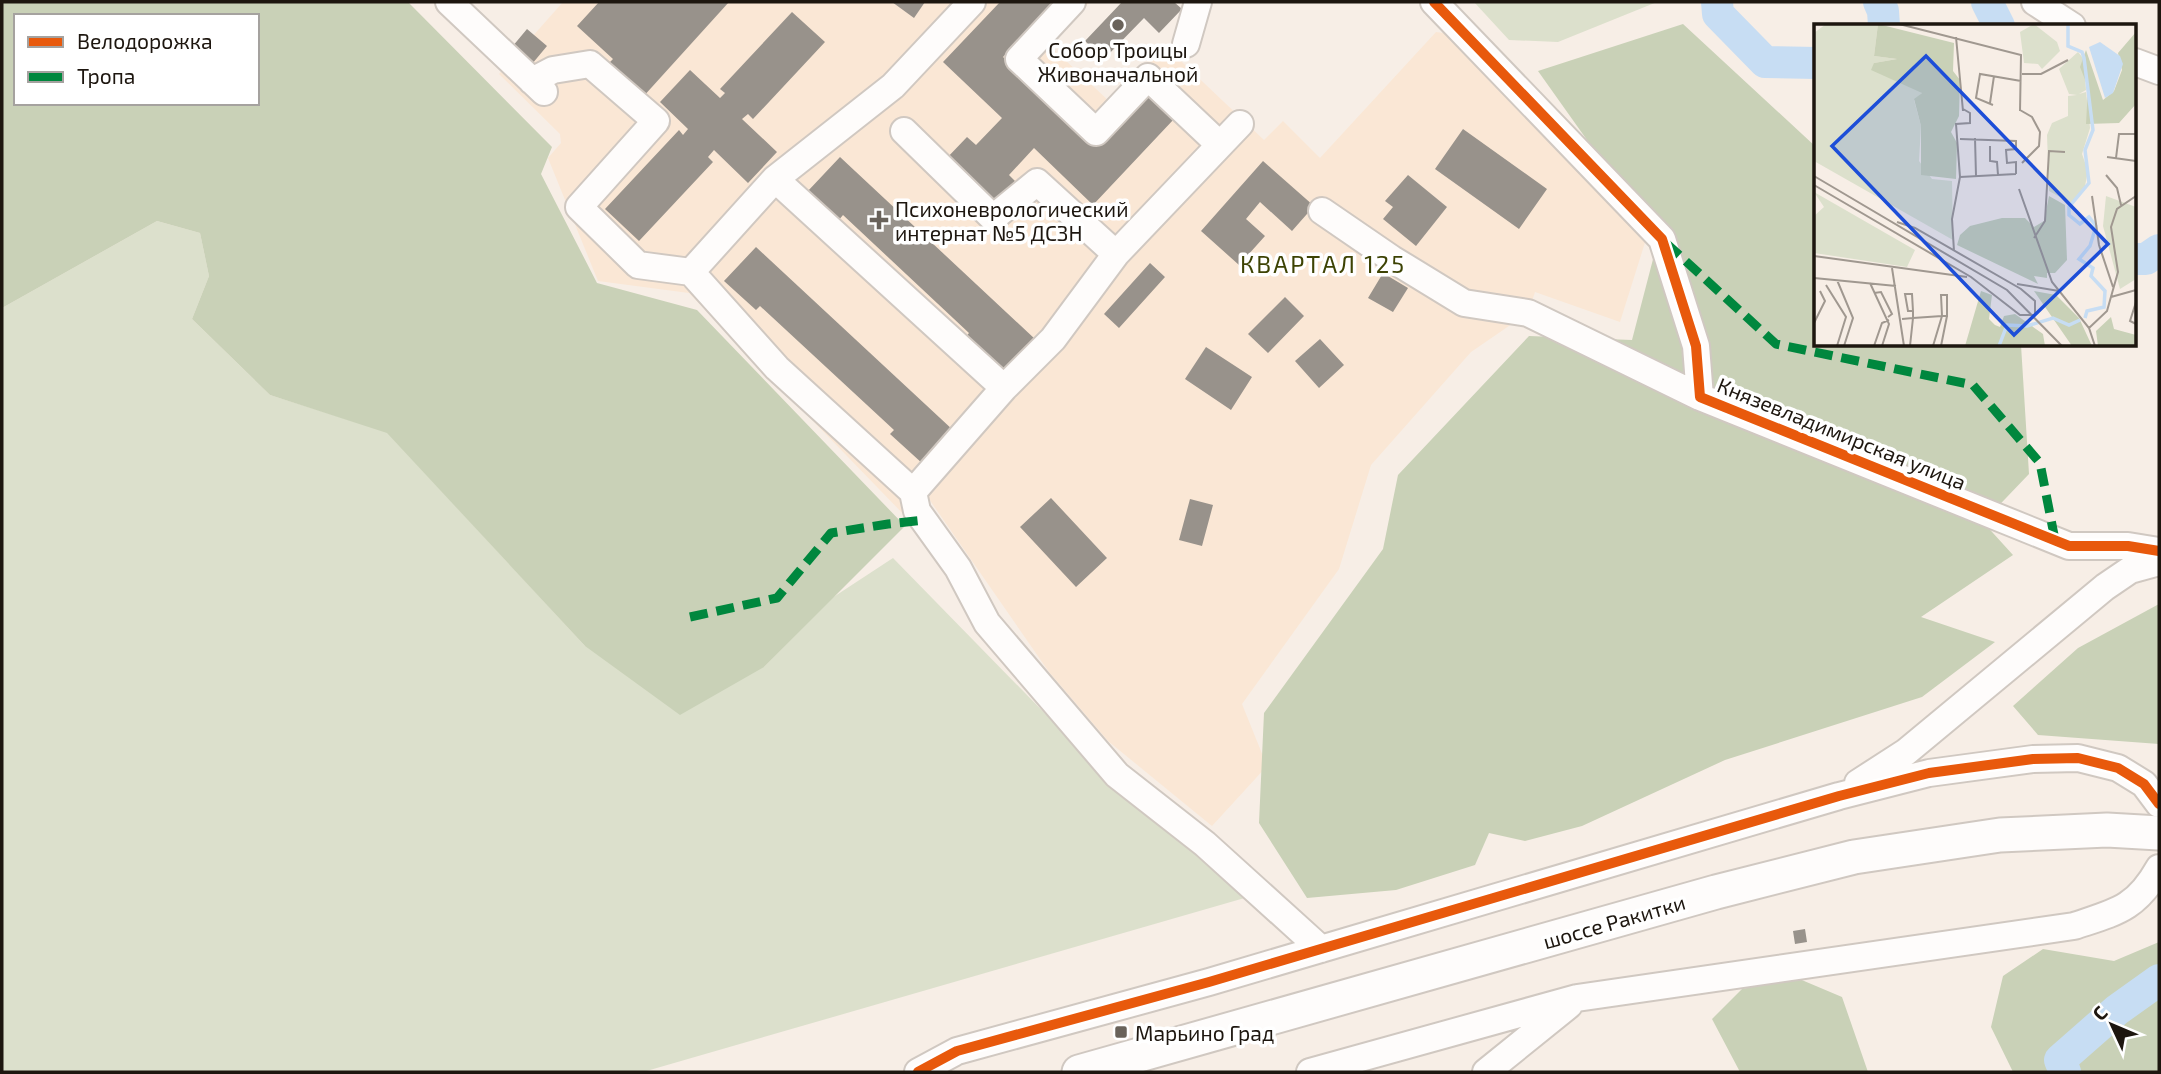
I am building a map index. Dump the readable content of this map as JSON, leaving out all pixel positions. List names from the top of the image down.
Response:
{
  "streets": {
    "main road": ["шоссе Ракитки"],
    "street": ["Князевладимирская улица"]
  },
  "districts": ["КВАРТАЛ 125"],
  "places": {
    "other": ["Собор Троицы Живоначальной"],
    "health": ["Психоневрологический интернат №5 ДСЗН"],
    "transit": ["Марьино Град"]
  },
  "legend": ["Велодорожка", "Тропа"],
  "north": "top left"
}
